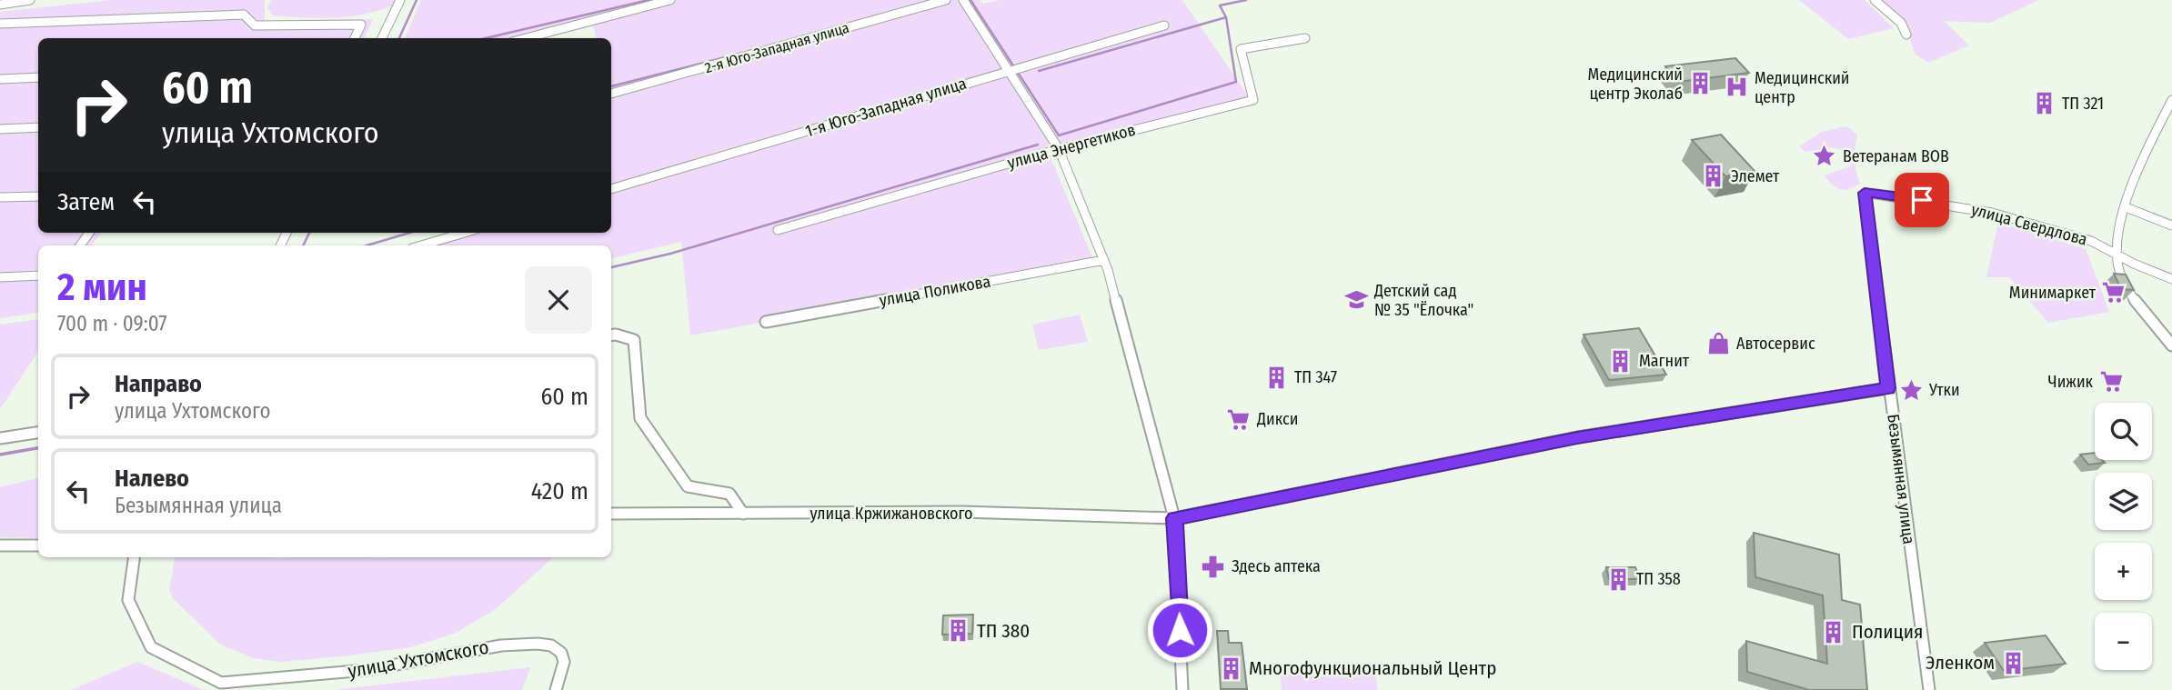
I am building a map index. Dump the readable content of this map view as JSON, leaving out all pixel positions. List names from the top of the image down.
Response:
{
  "streets": {
    "street": [
      "2-я Юго-Западная улица",
      "1-я Юго-Западная улица",
      "улица Энергетиков",
      "улица Свердлова",
      "улица Поликова",
      "Безымянная улица",
      "улица Кржижановского",
      "улица Ухтомского"
    ]
  },
  "crossings": [
    ["улица Свердлова", "Безымянная улица"]
  ],
  "places": {
    "building": [
      "Медицинский центр Эколаб",
      "ТП 321",
      "Элемет",
      "Магнит",
      "ТП 347",
      "ТП 358",
      "ТП 380",
      "Полиция",
      "Эленком",
      "Многофункциональный Центр"
    ],
    "hospital": ["Медицинский центр"],
    "place": ["Ветеранам ВОВ", "Утки"],
    "supermarket": ["Минимаркет", "Чижик", "Дикси"],
    "school or university": ["Детский сад № 35 \"Ёлочка\""],
    "shop": ["Автосервис"],
    "pharmacy": ["Здесь аптека"]
  },
  "page": {
    "turn": ["60 m", "улица Ухтомского"],
    "then": "Затем",
    "heading": ["2 мин", "700 m · 09:07"],
    "list": [
      {
        "name": "Направо",
        "note": "улица Ухтомского",
        "value": "60 m"
      },
      {
        "name": "Налево",
        "note": "Безымянная улица",
        "value": "420 m"
      }
    ],
    "map_buttons": ["+", "−"]
  }
}
